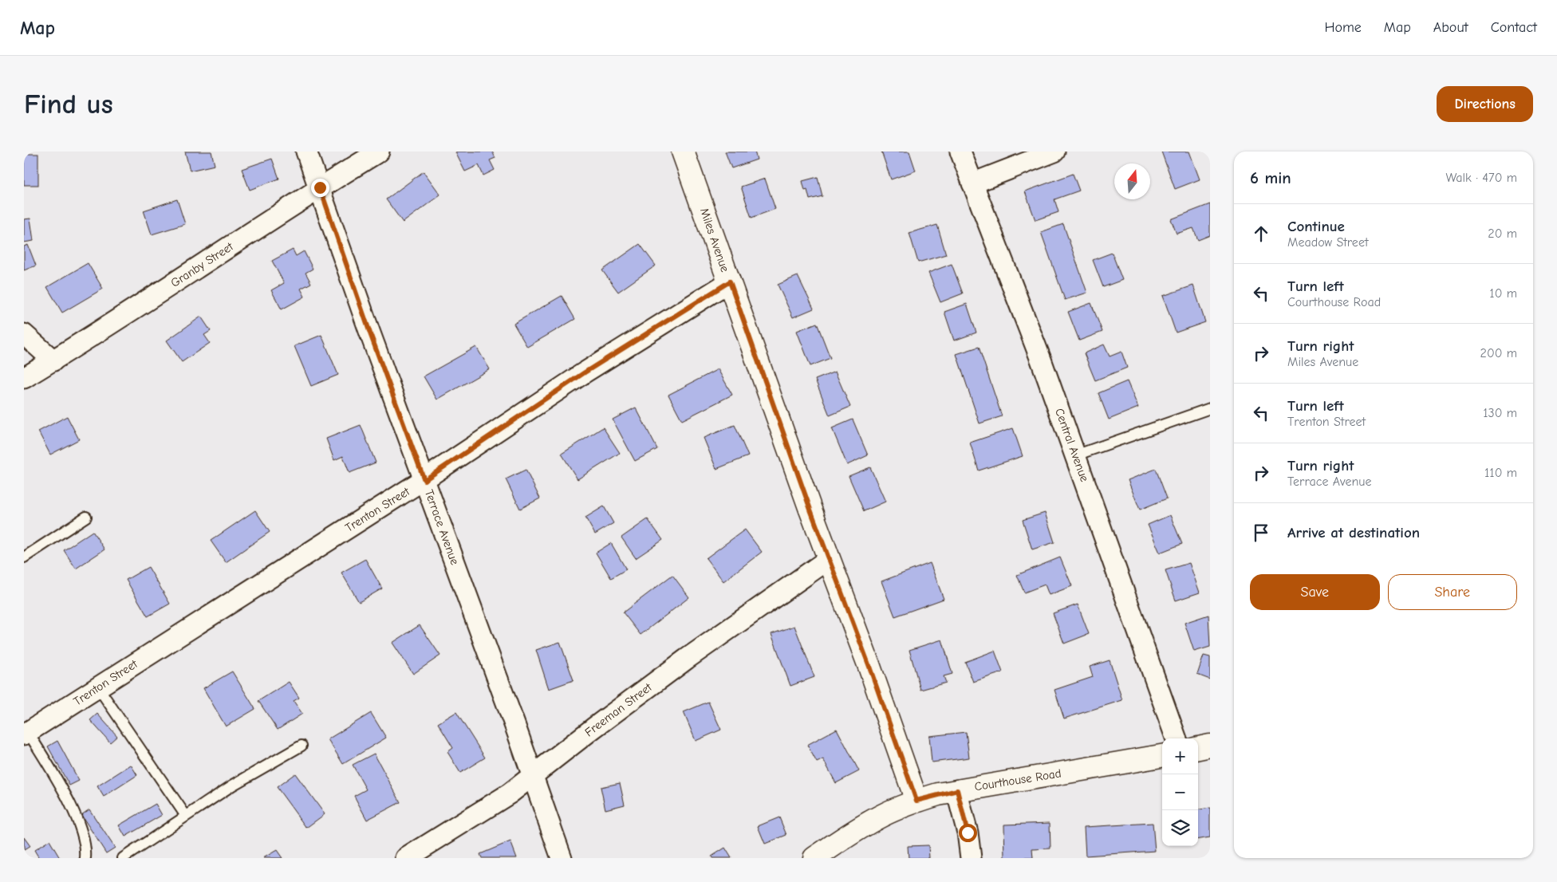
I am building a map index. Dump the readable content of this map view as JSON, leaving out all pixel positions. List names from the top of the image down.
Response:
{
  "streets": {
    "street": [
      "Miles Avenue",
      "Granby Street",
      "Central Avenue",
      "Trenton Street",
      "Terrace Avenue",
      "Freeman Street",
      "Courthouse Road"
    ]
  },
  "crossings": [
    ["Miles Avenue", "Trenton Street"],
    ["Miles Avenue", "Freeman Street"],
    ["Miles Avenue", "Courthouse Road"],
    ["Granby Street", "Terrace Avenue"],
    ["Trenton Street", "Terrace Avenue"],
    ["Terrace Avenue", "Freeman Street"]
  ],
  "north": "top",
  "page": {
    "header": "Map",
    "nav": [
      "Home",
      "Map",
      "About",
      "Contact"
    ],
    "buttons": [
      "Directions",
      ["Save", "Share"]
    ],
    "title": "Find us",
    "heading": ["6 min", "Walk · 470 m"],
    "list": [
      ["Continue", "Meadow Street", "20 m"],
      ["Turn left", "Courthouse Road", "10 m"],
      ["Turn right", "Miles Avenue", "200 m"],
      ["Turn left", "Trenton Street", "130 m"],
      ["Turn right", "Terrace Avenue", "110 m"],
      "Arrive at destination"
    ],
    "map_buttons": ["+", "−"]
  }
}
